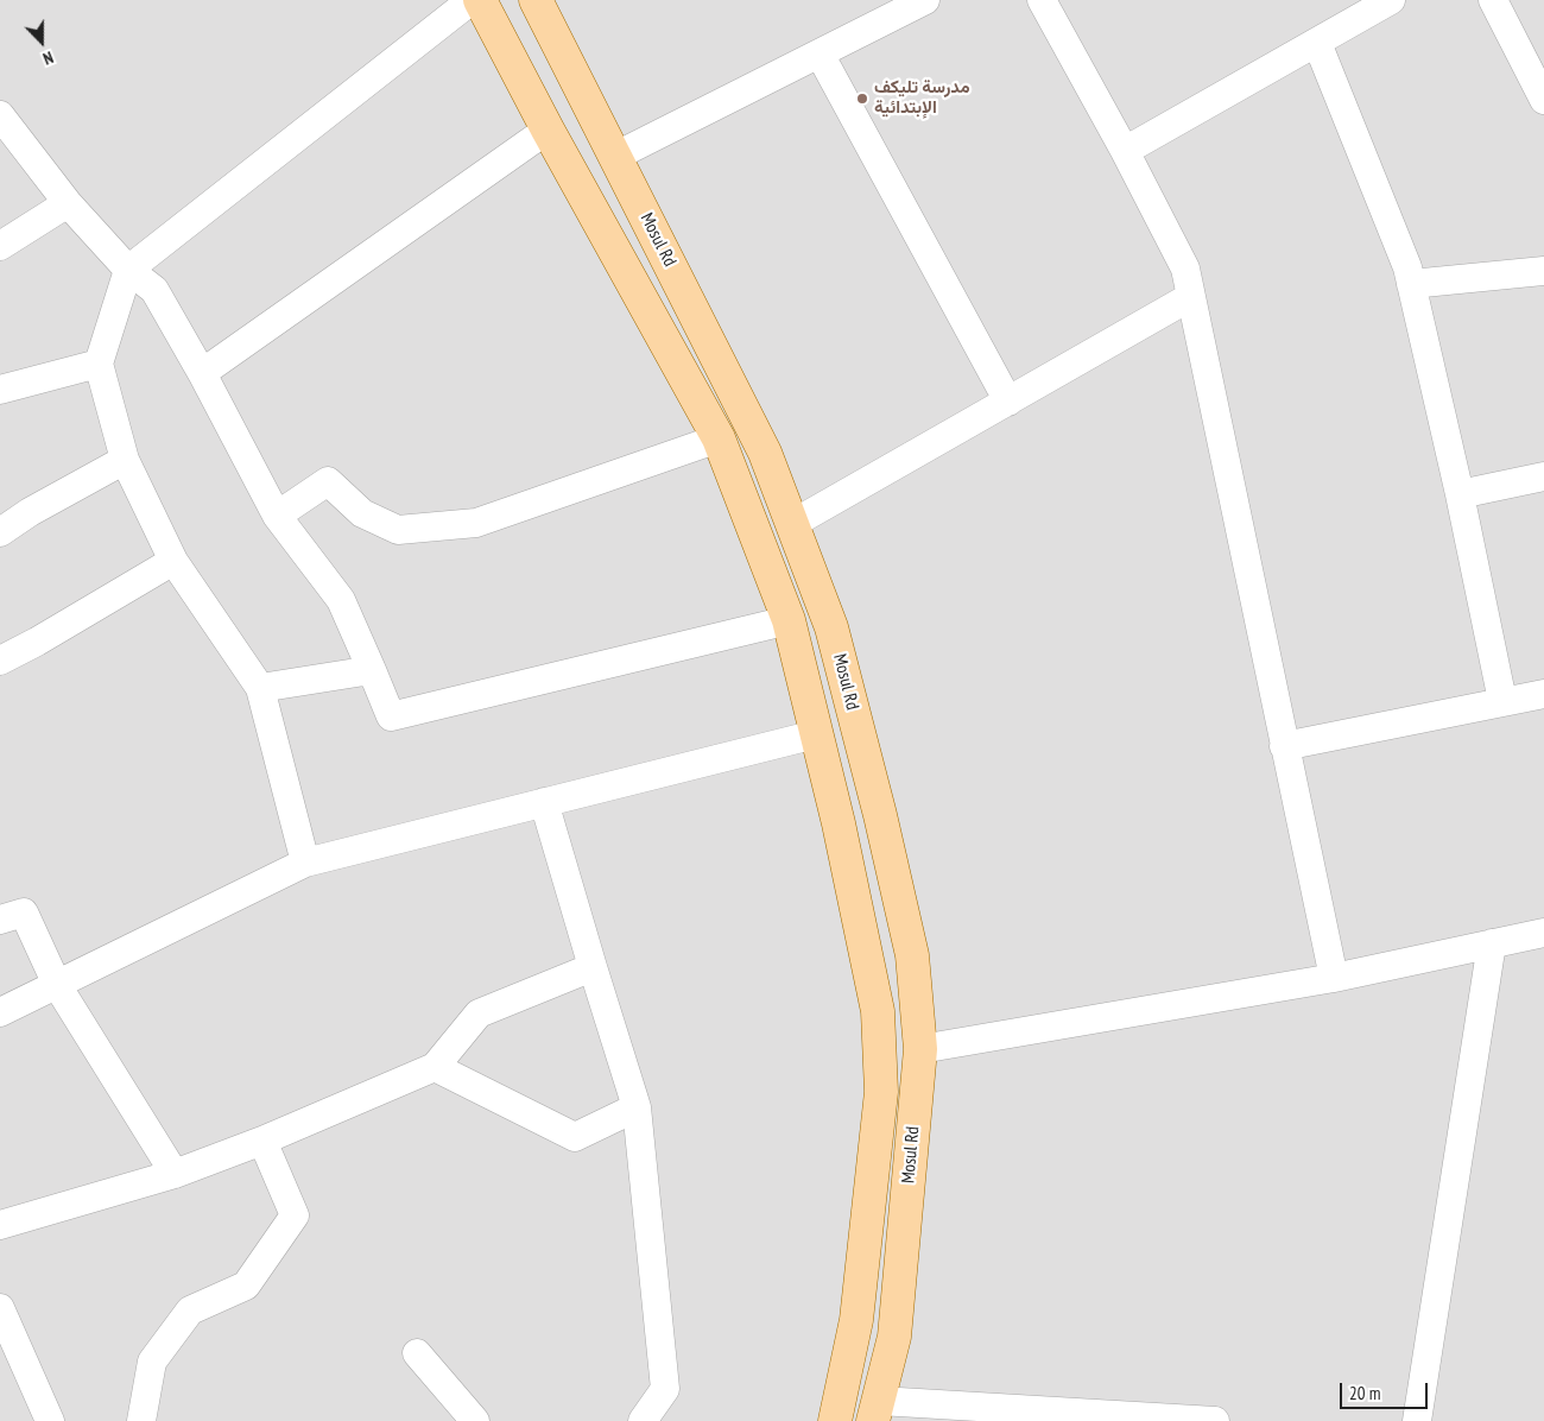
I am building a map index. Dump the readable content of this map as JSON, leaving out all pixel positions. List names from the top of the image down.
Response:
{
  "streets": {
    "main road": ["Mosul Rd"]
  },
  "places": ["مدرسة تليكف الإبتدائية"],
  "scale_bar": "20 m",
  "north": "bottom"
}
